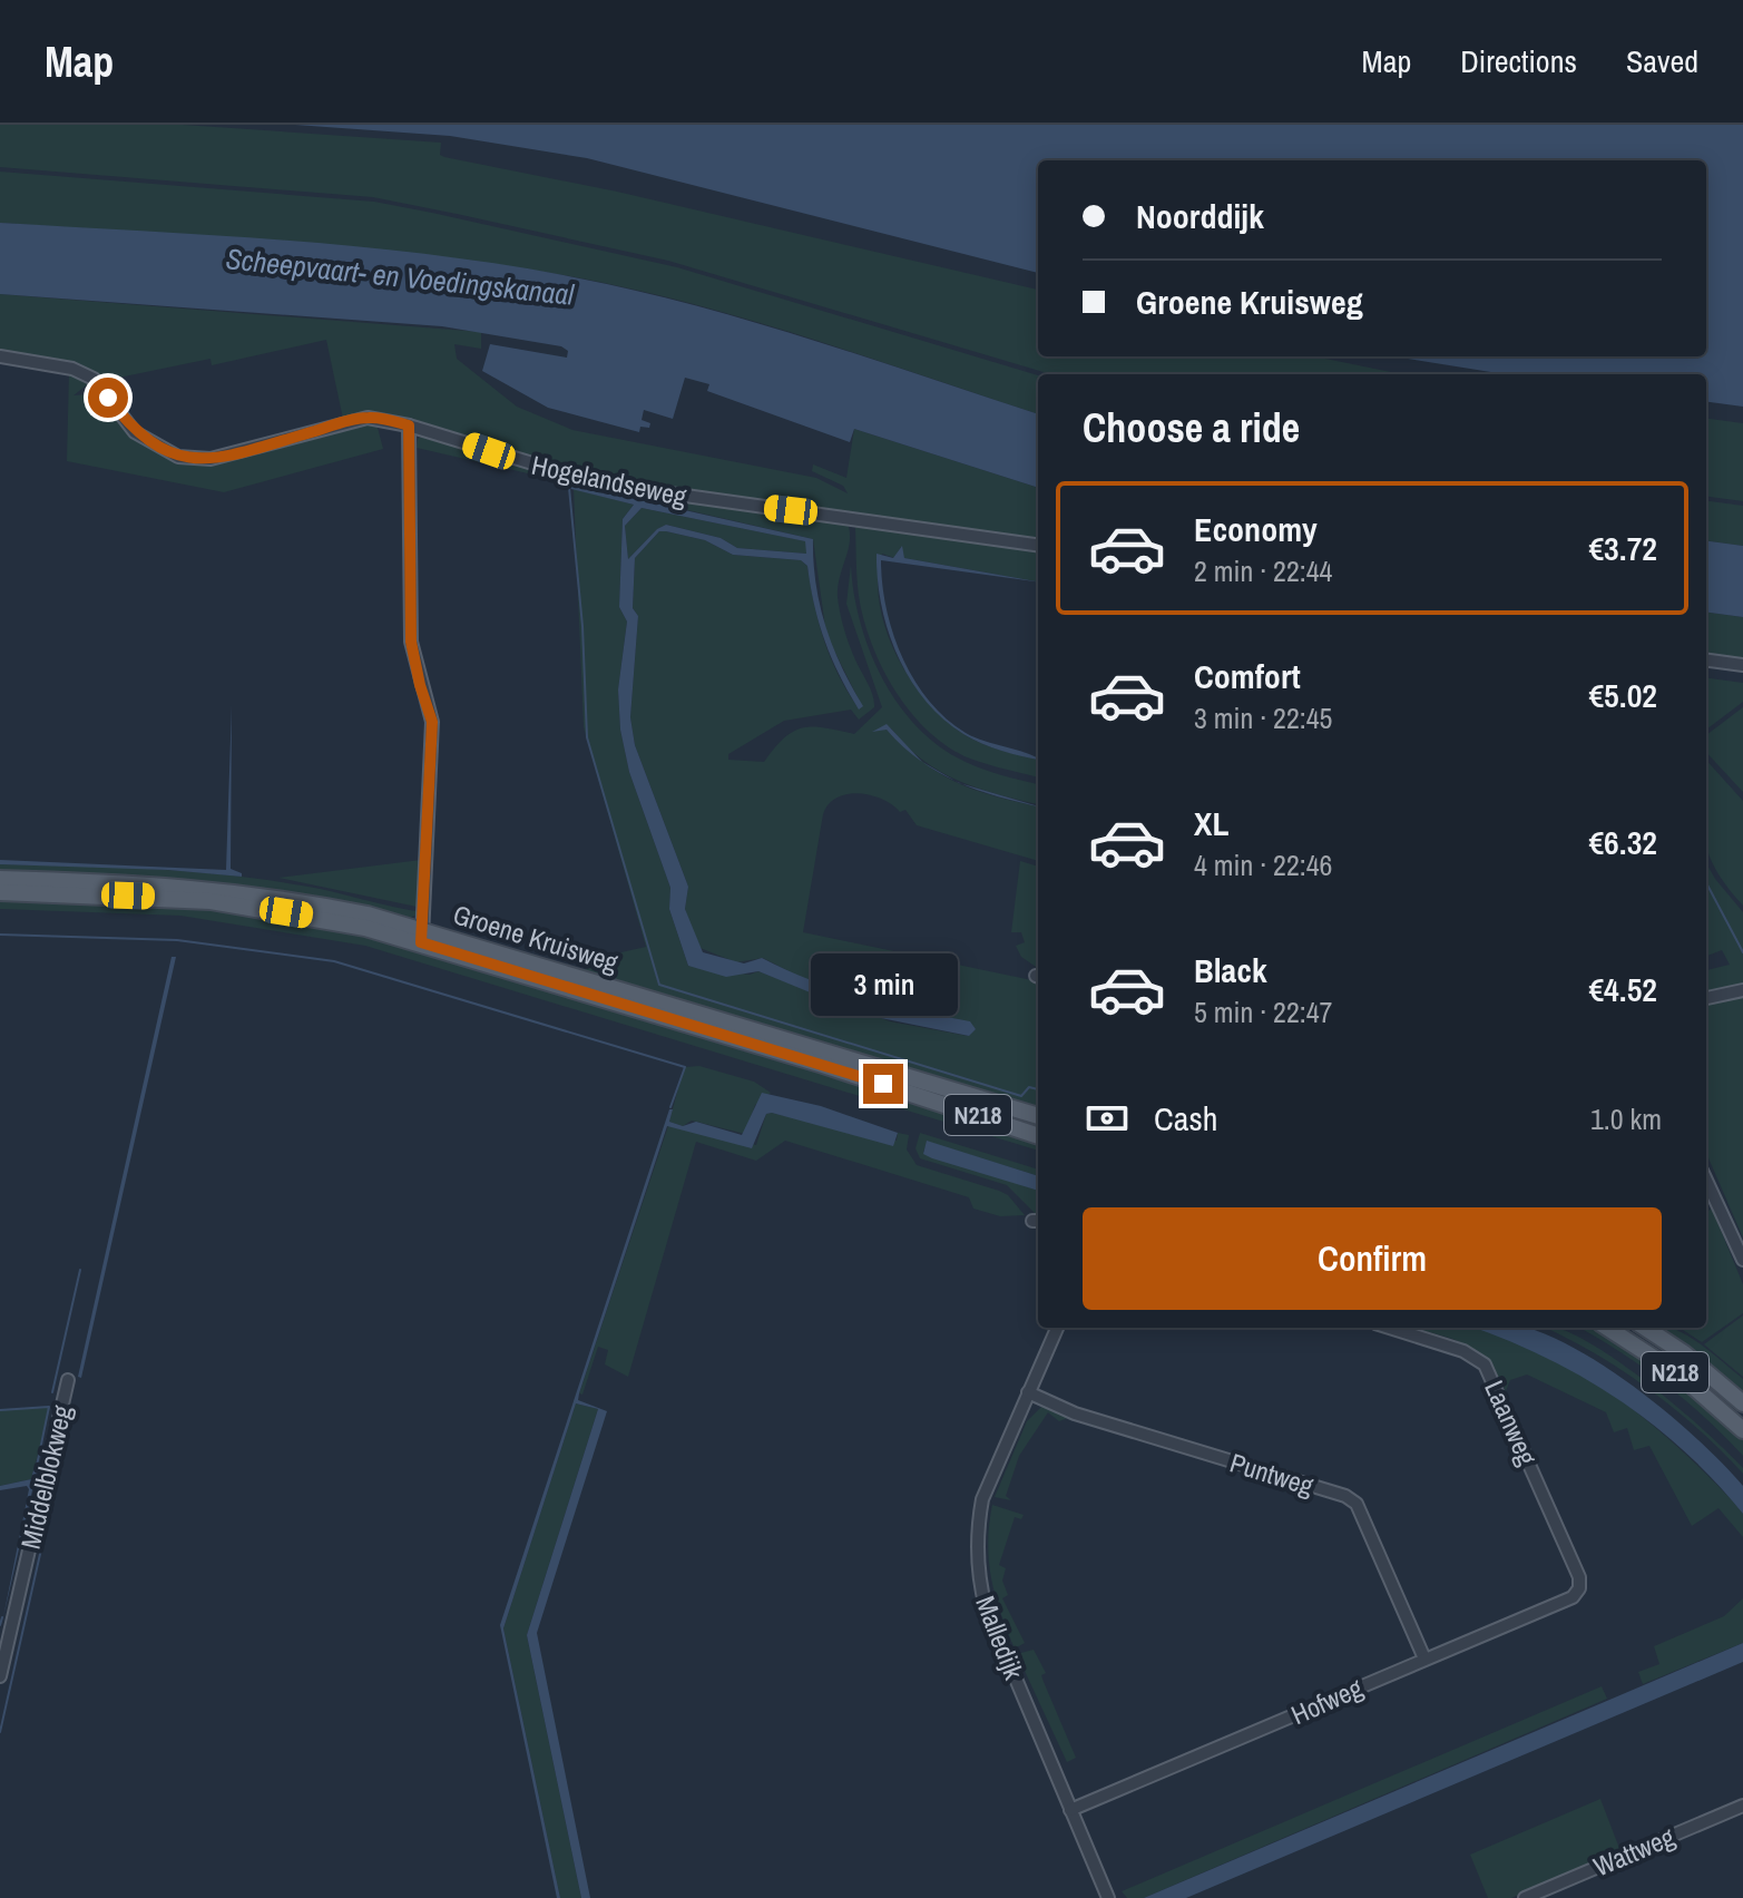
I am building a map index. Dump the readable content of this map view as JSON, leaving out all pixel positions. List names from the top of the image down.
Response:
{
  "streets": {
    "main road": ["Groene Kruisweg", "N218"],
    "street": [
      "Hogelandseweg",
      "Laanweg",
      "Puntweg",
      "Middelblokweg",
      "Malledijk",
      "Hofweg",
      "Wattweg"
    ]
  },
  "crossings": [
    ["Laanweg", "Hofweg"],
    ["Puntweg", "Malledijk"],
    ["Puntweg", "Hofweg"],
    ["Malledijk", "Hofweg"]
  ],
  "water": ["Scheepvaart- en Voedingskanaal"],
  "page": {
    "header": "Map",
    "nav": ["Map", "Directions", "Saved"],
    "banner": ["Noorddijk", "Groene Kruisweg"],
    "heading": "Choose a ride",
    "list": [
      {
        "name": "Economy",
        "note": "2 min · 22:44",
        "value": "€3.72"
      },
      {
        "name": "Comfort",
        "note": "3 min · 22:45",
        "value": "€5.02"
      },
      {
        "name": "XL",
        "note": "4 min · 22:46",
        "value": "€6.32"
      },
      {
        "name": "Black",
        "note": "5 min · 22:47",
        "value": "€4.52"
      }
    ],
    "bubble": "3 min",
    "pay": ["Cash", "1.0 km"],
    "buttons": "Confirm"
  }
}
